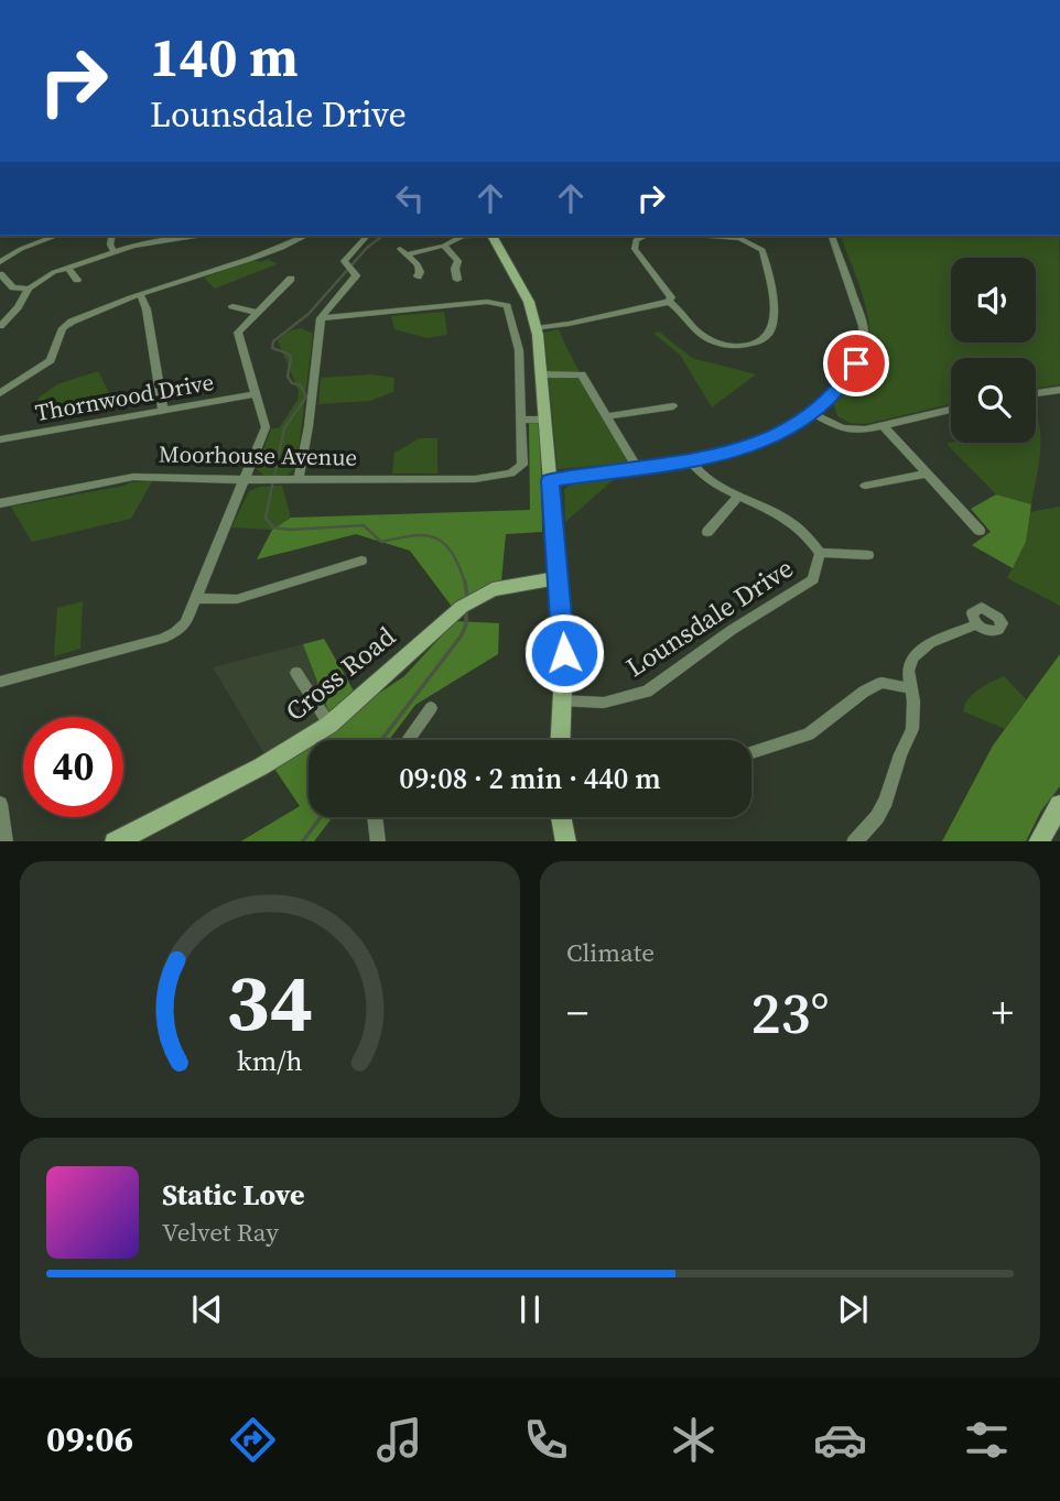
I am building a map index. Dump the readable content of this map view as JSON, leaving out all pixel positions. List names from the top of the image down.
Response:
{
  "streets": {
    "street": [
      "Thornwood Drive",
      "Moorhouse Avenue",
      "Lounsdale Drive",
      "Cross Road"
    ]
  },
  "page": {
    "turn": ["140 m", "Lounsdale Drive"],
    "limit": "40",
    "trip": "09:08 · 2 min · 440 m",
    "tile": "Climate",
    "heat": ["−", "23°", "+"],
    "song": ["Static Love", "Velvet Ray"],
    "tabs": "09:06",
    "gauge": ["34", "km/h"]
  }
}
